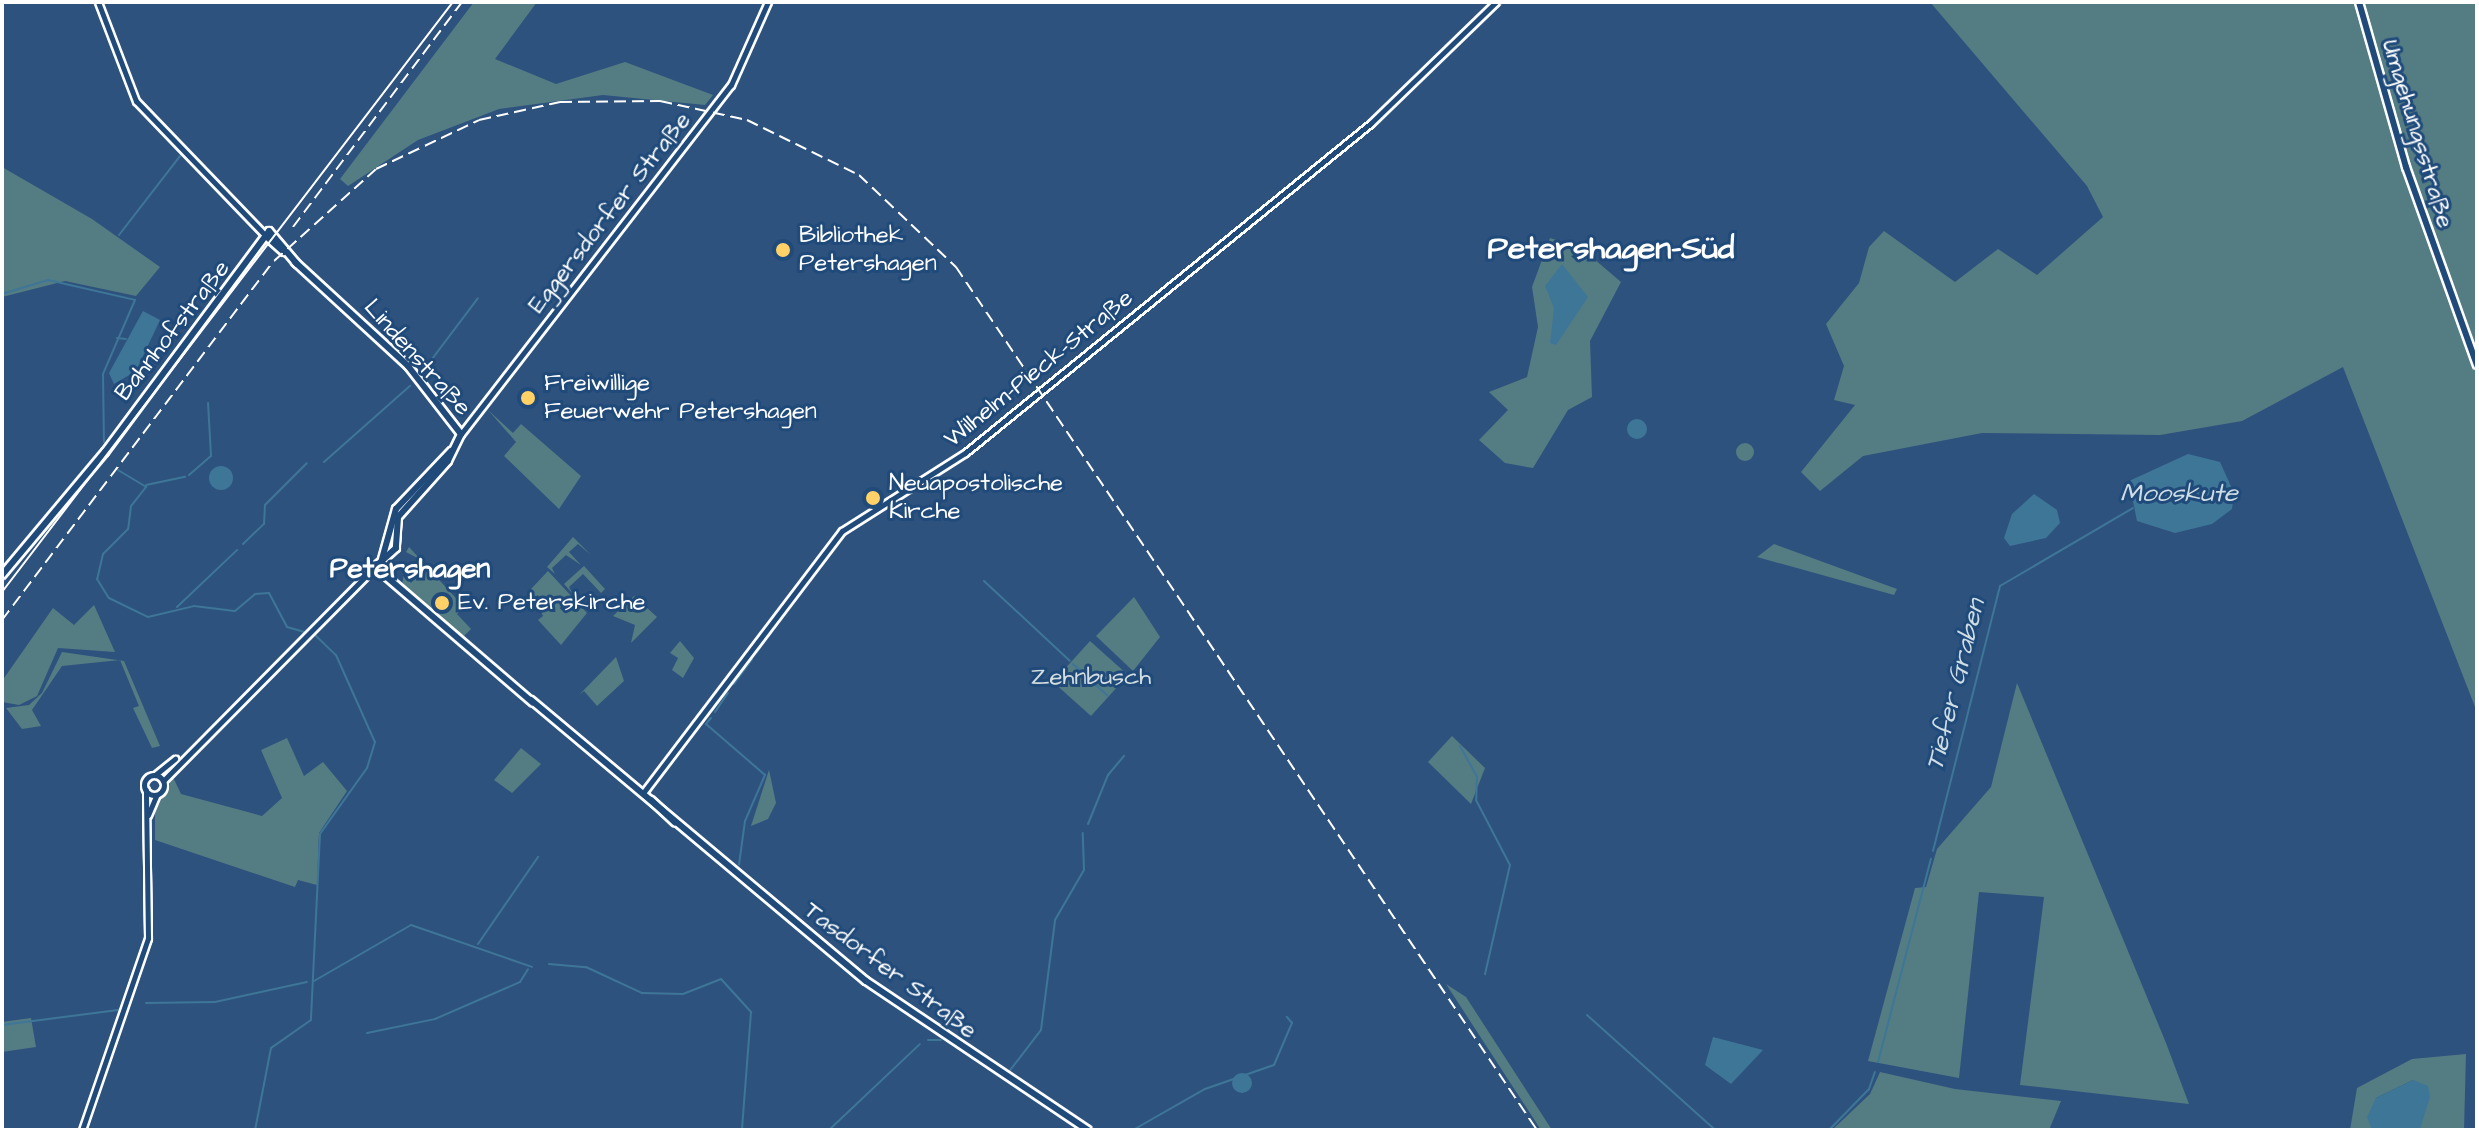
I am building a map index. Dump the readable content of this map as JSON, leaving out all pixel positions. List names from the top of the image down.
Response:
{
  "streets": {
    "main road": [
      "Umgehungsstraße",
      "Bahnhofstraße",
      "Lindenstraße",
      "Tasdorfer Straße"
    ],
    "street": ["Eggersdorfer Straße", "Wilhelm-Pieck-Straße"]
  },
  "crossings": [
    ["Eggersdorfer Straße", "Lindenstraße"],
    ["Bahnhofstraße", "Lindenstraße"],
    ["Lindenstraße", "Tasdorfer Straße"],
    ["Wilhelm-Pieck-Straße", "Tasdorfer Straße"]
  ],
  "districts": ["Petershagen-Süd", "Petershagen"],
  "water": ["Mooskute", "Tiefer Graben"],
  "parks": ["Zehnbusch"],
  "places": [
    "Bibliothek Petershagen",
    "Freiwillige Feuerwehr Petershagen",
    "Neuapostolische Kirche",
    "Ev. Peterskirche"
  ]
}
